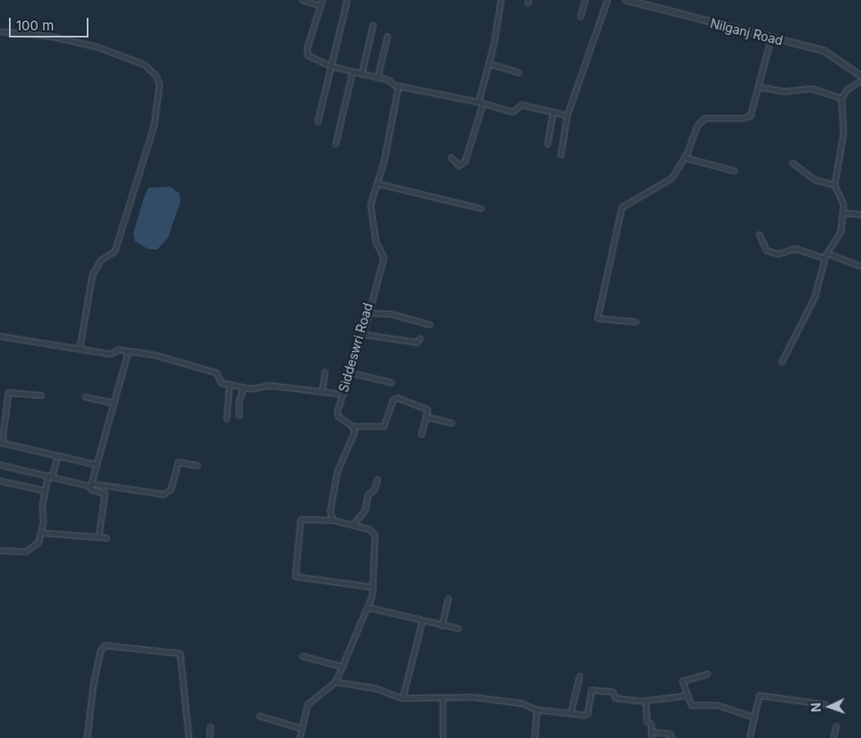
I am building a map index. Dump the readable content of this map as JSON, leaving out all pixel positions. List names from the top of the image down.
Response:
{
  "streets": {
    "street": ["Nilganj Road", "Siddeswri Road"]
  },
  "scale_bar": "100 m",
  "north": "left"
}
